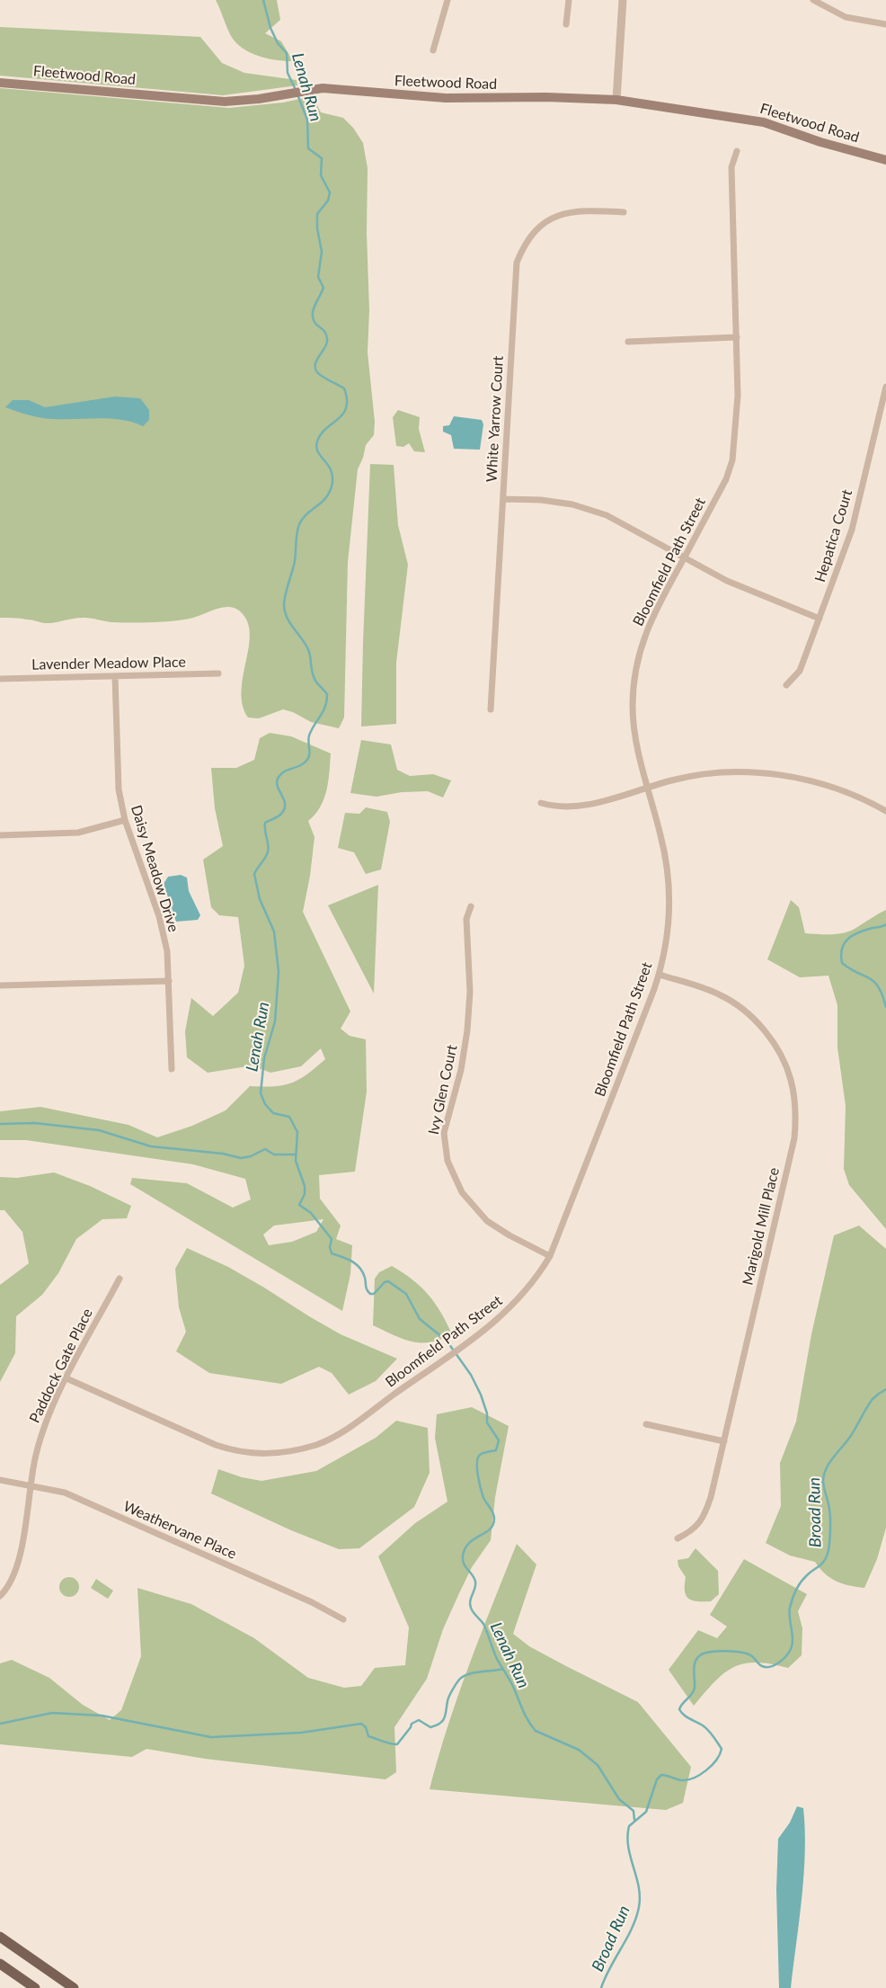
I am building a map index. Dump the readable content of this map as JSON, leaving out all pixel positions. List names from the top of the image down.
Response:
{
  "streets": {
    "main road": ["Fleetwood Road"],
    "street": [
      "White Yarrow Court",
      "Hepatica Court",
      "Bloomfield Path Street",
      "Lavender Meadow Place",
      "Daisy Meadow Drive",
      "Ivy Glen Court",
      "Marigold Mill Place",
      "Paddock Gate Place",
      "Weathervane Place"
    ]
  },
  "crossings": [
    ["Bloomfield Path Street", "Ivy Glen Court"],
    ["Bloomfield Path Street", "Marigold Mill Place"],
    ["Bloomfield Path Street", "Paddock Gate Place"],
    ["Lavender Meadow Place", "Daisy Meadow Drive"],
    ["Paddock Gate Place", "Weathervane Place"]
  ],
  "water": ["Lenah Run", "Broad Run"]
}
